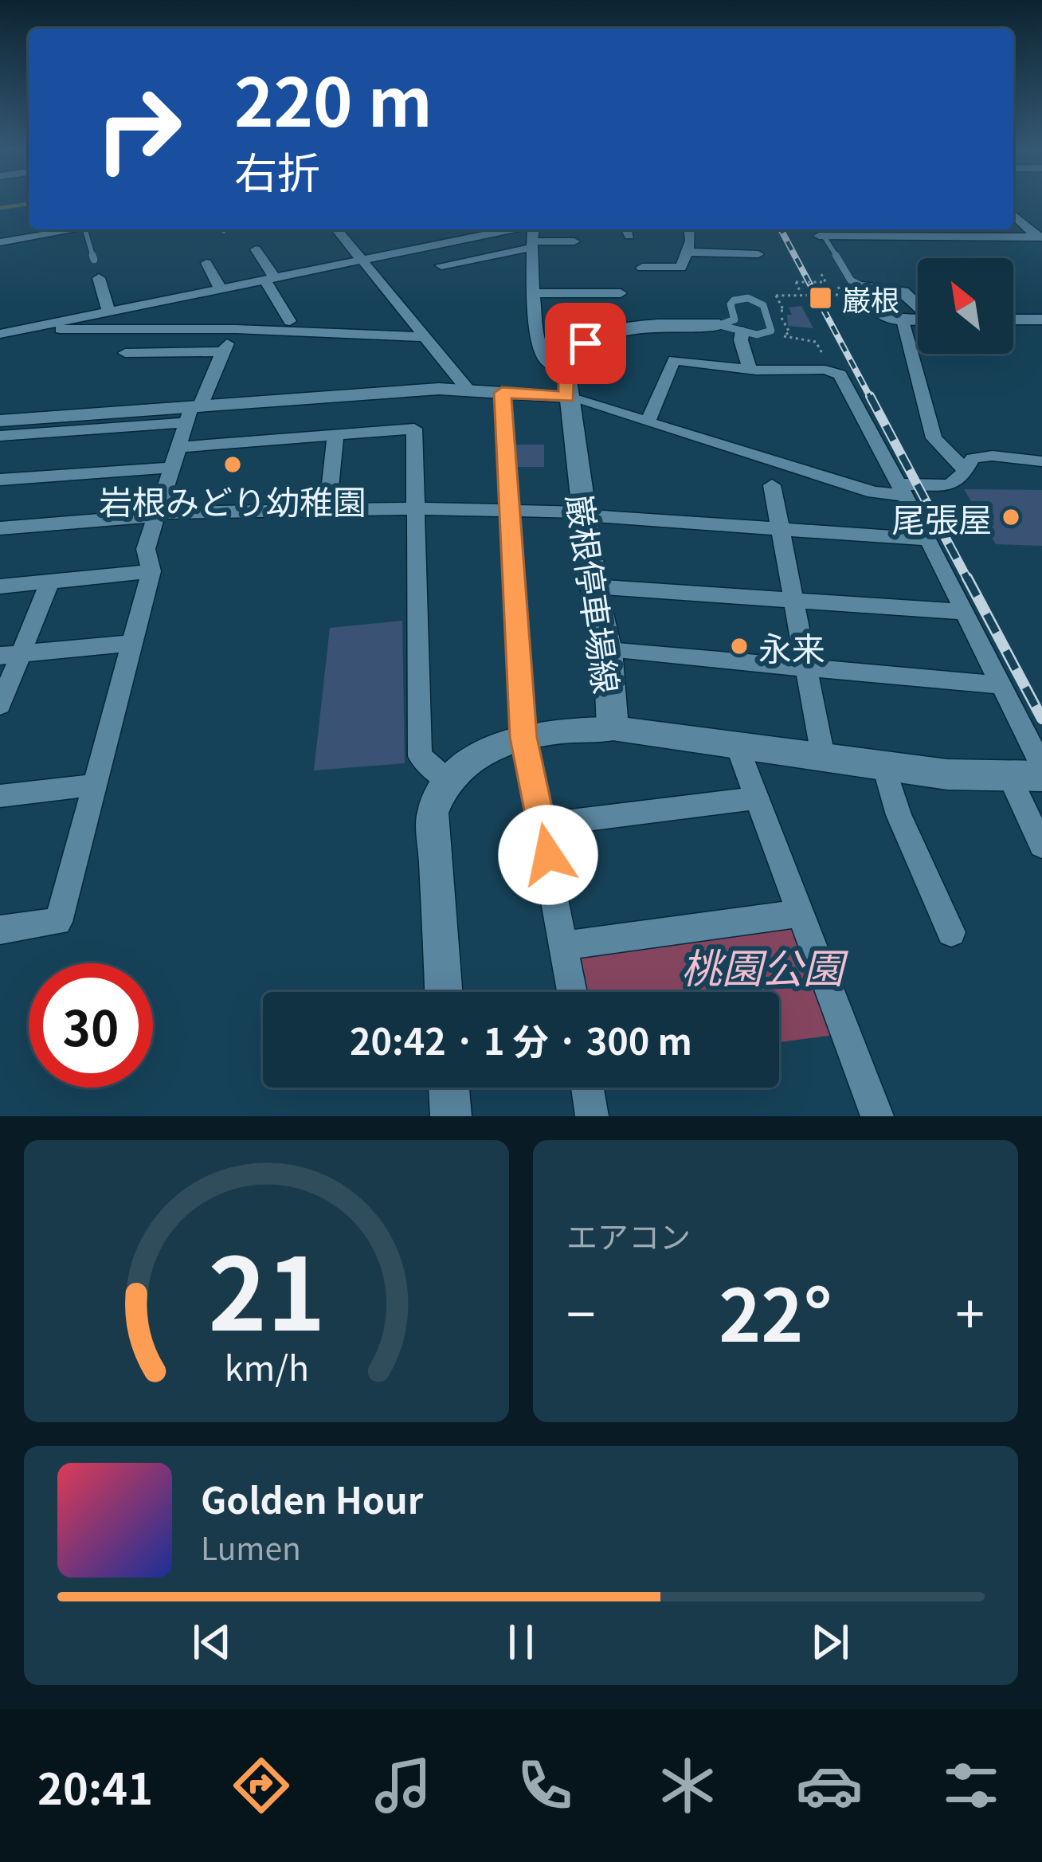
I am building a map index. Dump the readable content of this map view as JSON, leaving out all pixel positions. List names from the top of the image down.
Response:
{
  "streets": {
    "main road": ["巌根停車場線"]
  },
  "parks": ["桃園公園"],
  "places": {
    "transit": ["巌根"],
    "other": ["岩根みどり幼稚園", "尾張屋", "永来"]
  },
  "north": "top left",
  "page": {
    "turn": ["220 m", "右折"],
    "limit": "30",
    "trip": "20:42 · 1 分 · 300 m",
    "tile": "エアコン",
    "heat": ["−", "22°", "+"],
    "song": ["Golden Hour", "Lumen"],
    "tabs": "20:41",
    "gauge": ["21", "km/h"]
  }
}
